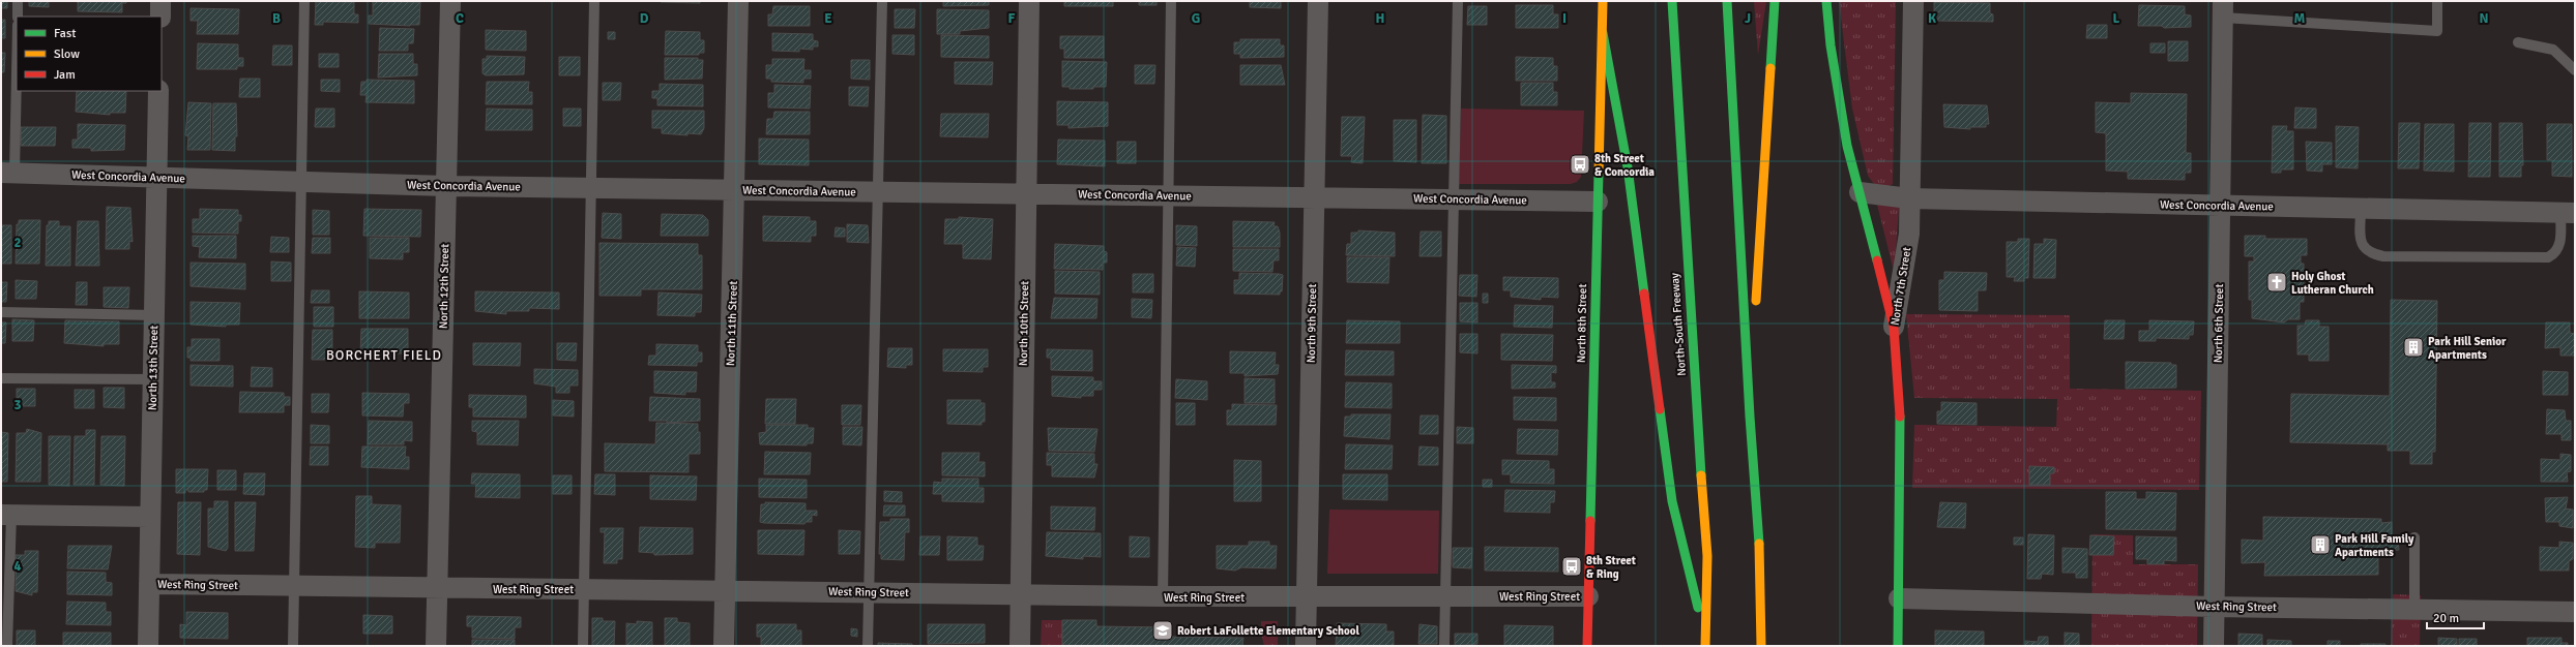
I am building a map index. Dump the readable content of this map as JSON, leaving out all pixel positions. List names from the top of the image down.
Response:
{
  "streets": {
    "main road": ["North 7th Street", "North 8th Street", "North-South Freeway"],
    "street": [
      "West Concordia Avenue",
      "North 12th Street",
      "North 11th Street",
      "North 10th Street",
      "North 9th Street",
      "North 6th Street",
      "North 13th Street",
      "West Ring Street"
    ]
  },
  "crossings": [
    ["West Concordia Avenue", "North 12th Street"],
    ["West Concordia Avenue", "North 7th Street"],
    ["West Concordia Avenue", "North 11th Street"],
    ["West Concordia Avenue", "North 10th Street"],
    ["West Concordia Avenue", "North 9th Street"],
    ["West Concordia Avenue", "North 8th Street"],
    ["West Concordia Avenue", "North 6th Street"],
    ["West Concordia Avenue", "North 13th Street"],
    ["North 12th Street", "West Ring Street"],
    ["North 7th Street", "West Ring Street"],
    ["North 11th Street", "West Ring Street"],
    ["North 10th Street", "West Ring Street"],
    ["North 9th Street", "West Ring Street"],
    ["North 8th Street", "West Ring Street"],
    ["North 6th Street", "West Ring Street"],
    ["North 13th Street", "West Ring Street"]
  ],
  "districts": ["BORCHERT FIELD"],
  "places": {
    "bus stop": ["8th Street & Concordia", "8th Street & Ring"],
    "church": ["Holy Ghost Lutheran Church"],
    "building": ["Park Hill Senior Apartments", "Park Hill Family Apartments"],
    "school or university": ["Robert LaFollette Elementary School"]
  },
  "legend": ["Fast", "Slow", "Jam"],
  "scale_bar": "20 m",
  "grid": {
    "columns": [
      "B",
      "C",
      "D",
      "E",
      "F",
      "G",
      "H",
      "I",
      "J",
      "K",
      "L",
      "M",
      "N"
    ],
    "rows": ["2", "3", "4"]
  }
}
